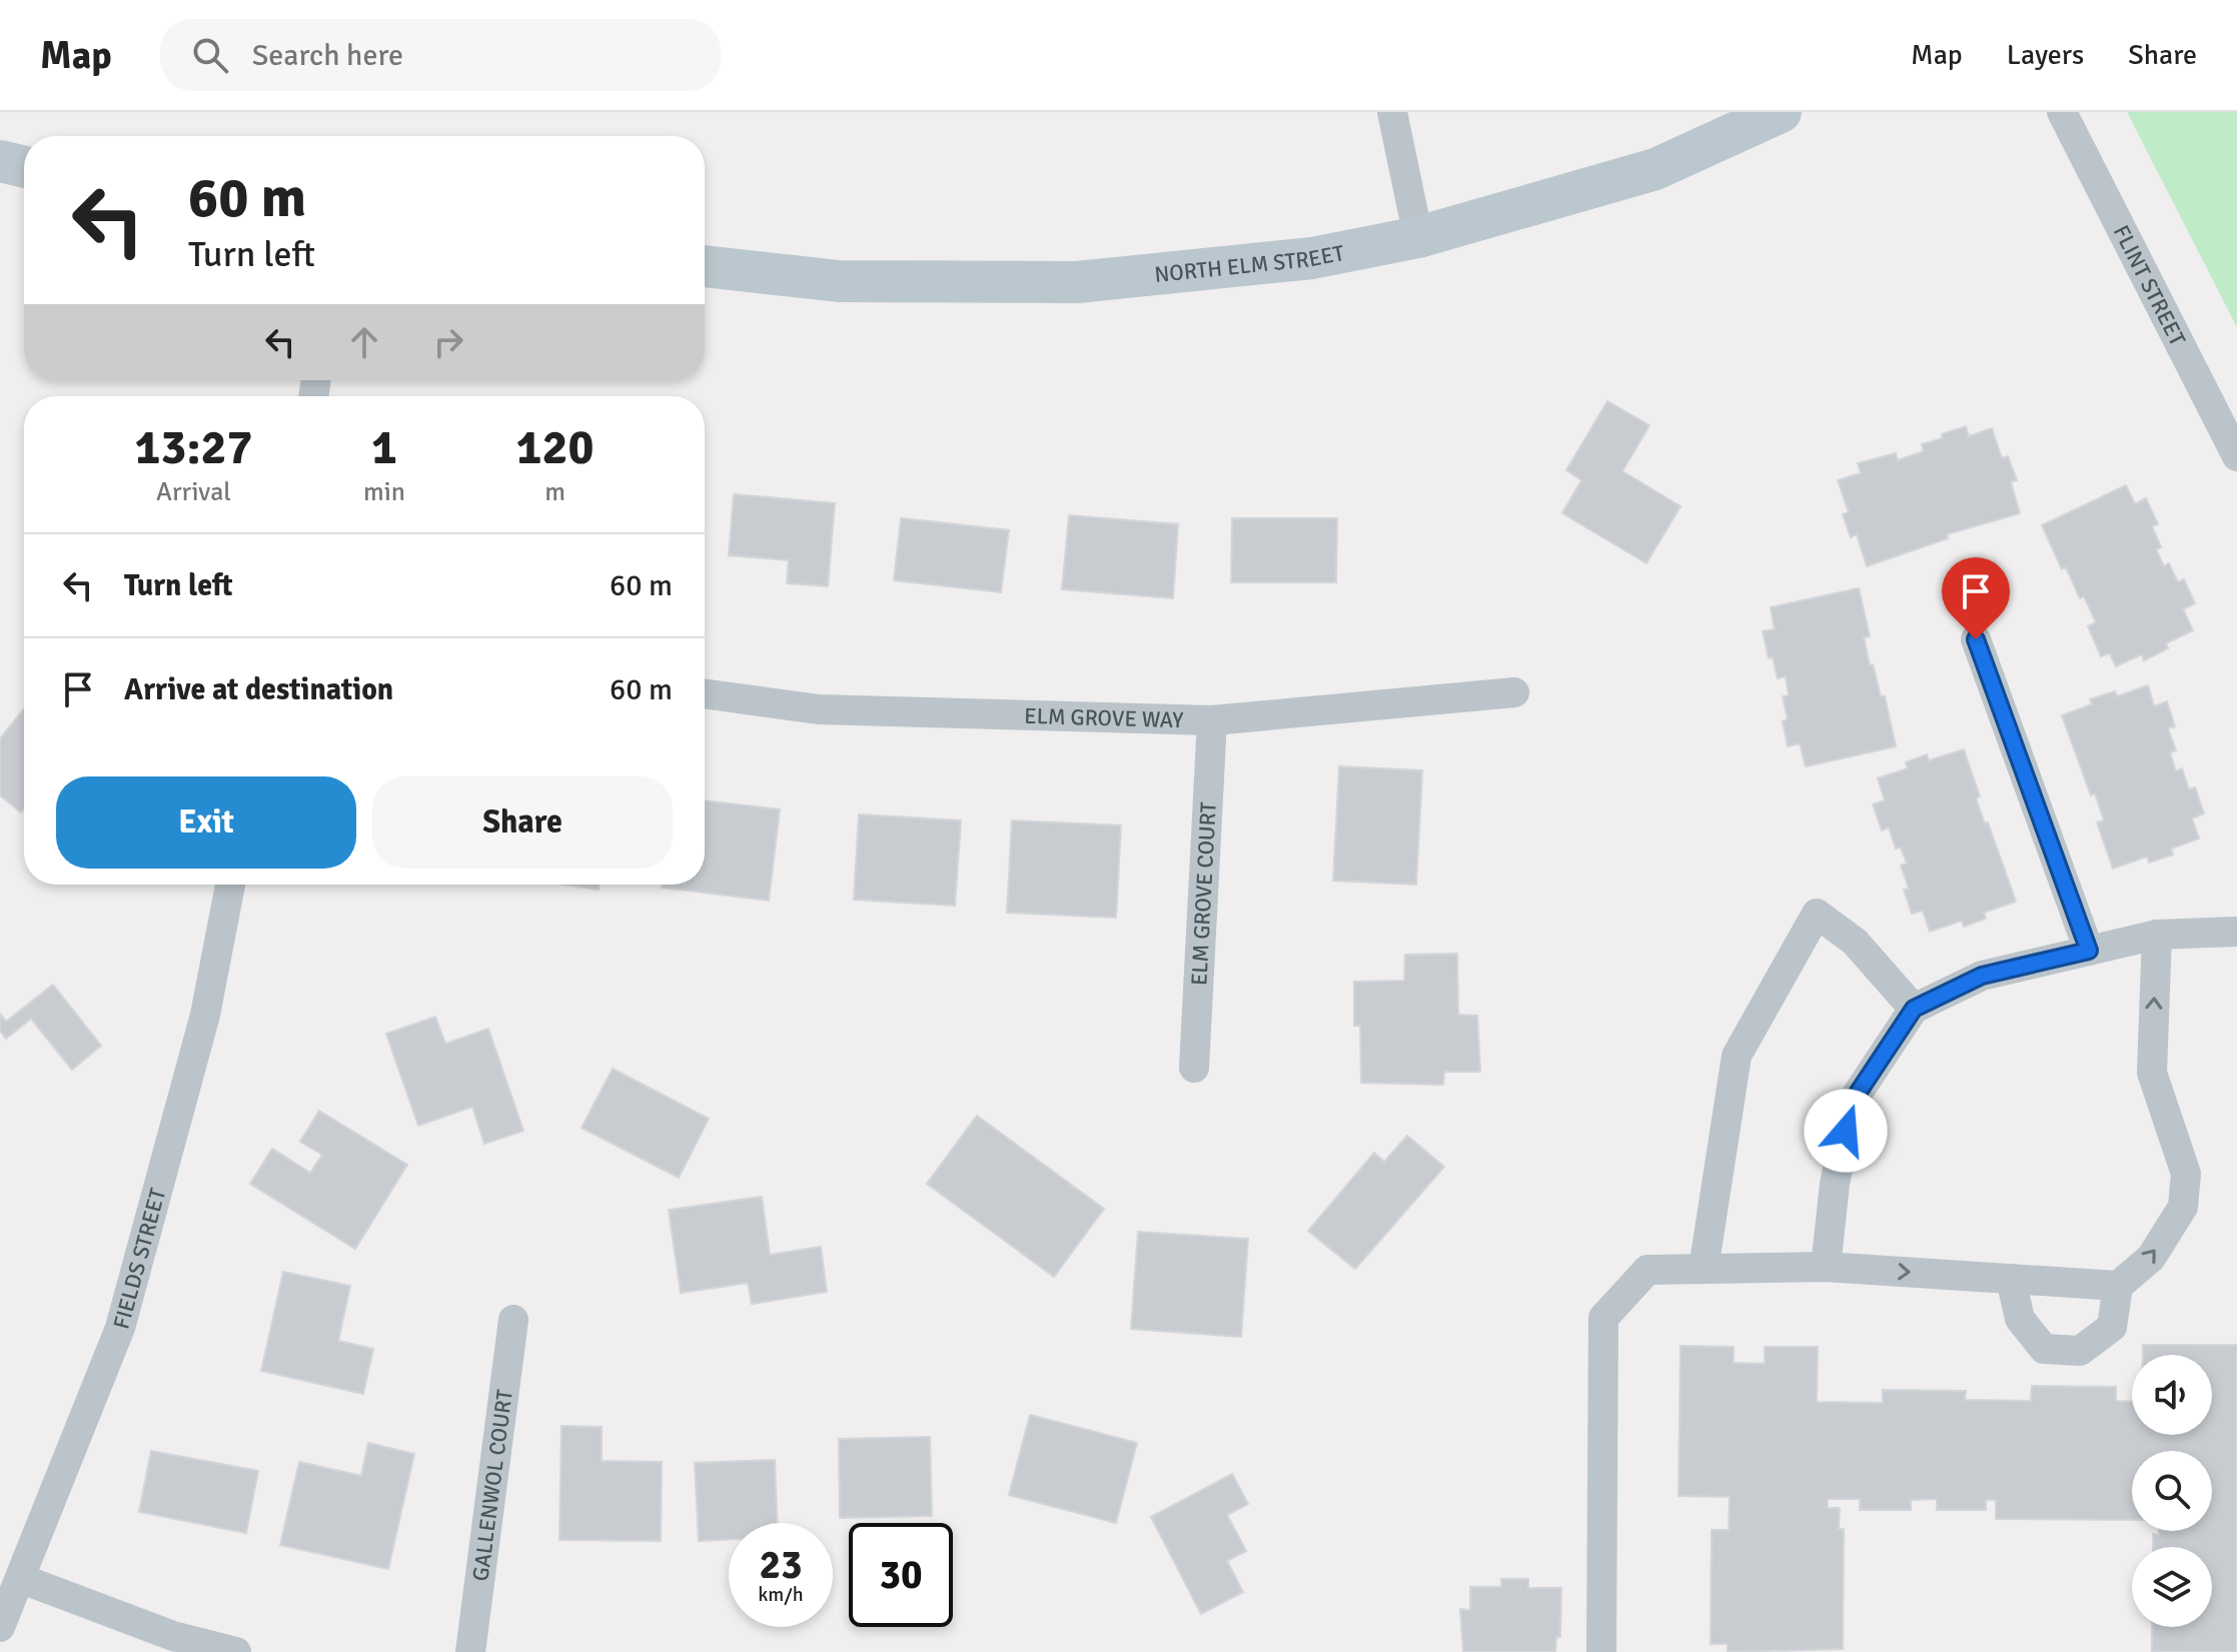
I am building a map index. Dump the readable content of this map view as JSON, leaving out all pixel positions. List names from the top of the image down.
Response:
{
  "streets": {
    "main road": ["NORTH ELM STREET"],
    "street": [
      "FLINT STREET",
      "ELM GROVE WAY",
      "ELM GROVE COURT",
      "FIELDS STREET",
      "GALLENWOL COURT"
    ]
  },
  "crossings": [
    ["ELM GROVE WAY", "ELM GROVE COURT"]
  ],
  "page": {
    "header": "Map",
    "search": "Search here",
    "nav": ["Map", "Layers", "Share"],
    "turn": ["60 m", "Turn left"],
    "eta": [
      "13:27",
      "Arrival",
      "1",
      "min",
      "120",
      "m"
    ],
    "list": [
      {
        "name": "Turn left",
        "value": "60 m"
      },
      {
        "name": "Arrive at destination",
        "value": "60 m"
      }
    ],
    "buttons": ["Exit", "Share"],
    "speed": "23 km/h",
    "limit": "30"
  }
}
